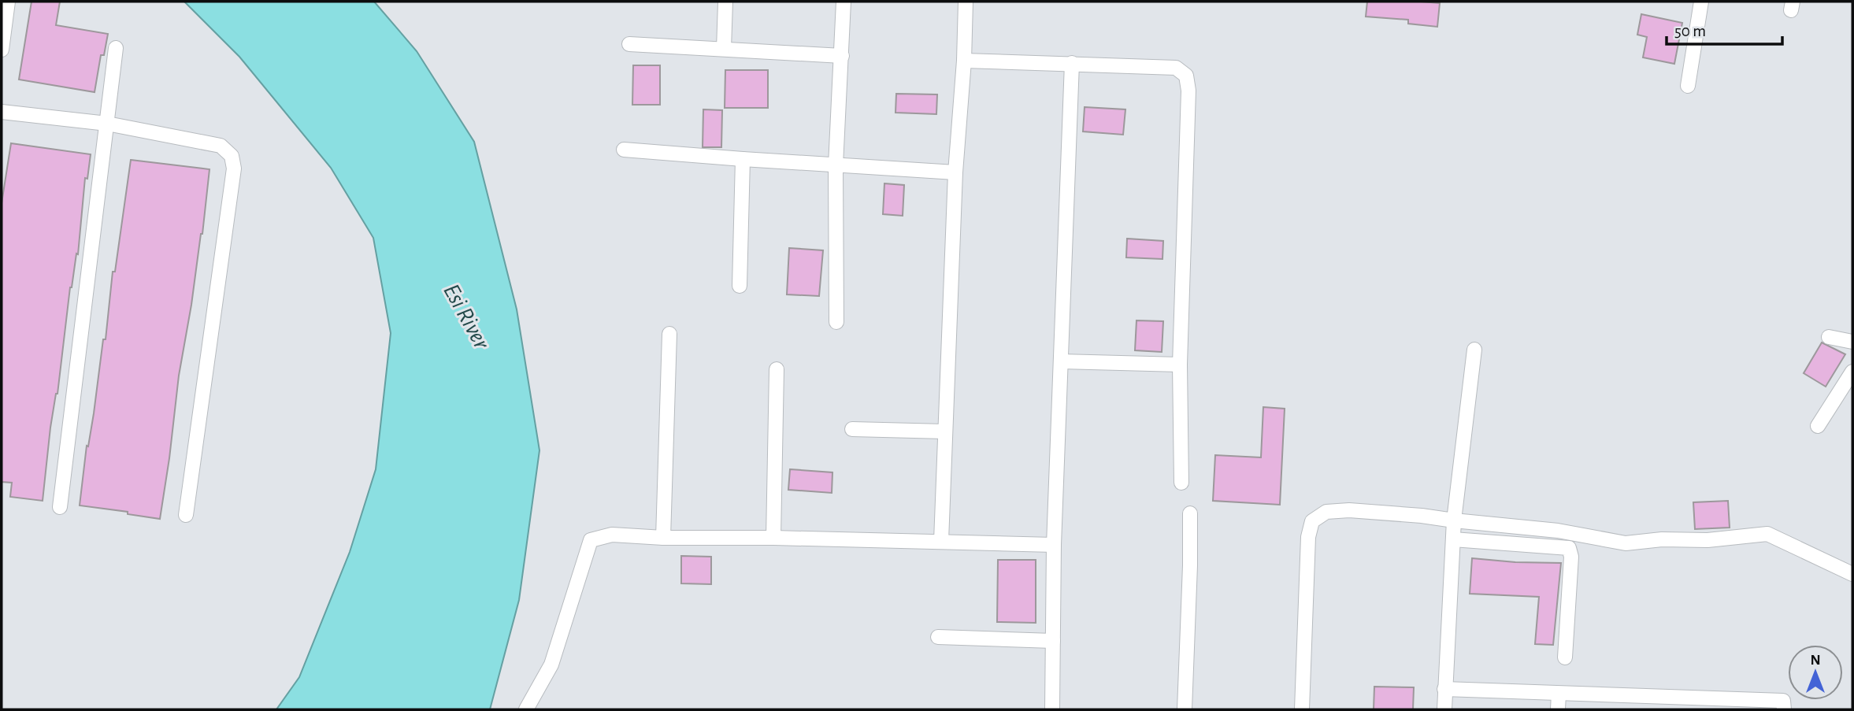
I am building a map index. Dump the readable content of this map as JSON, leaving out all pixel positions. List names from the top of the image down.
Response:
{
  "water": ["Esi River"],
  "scale_bar": "50 m",
  "north": "top"
}
